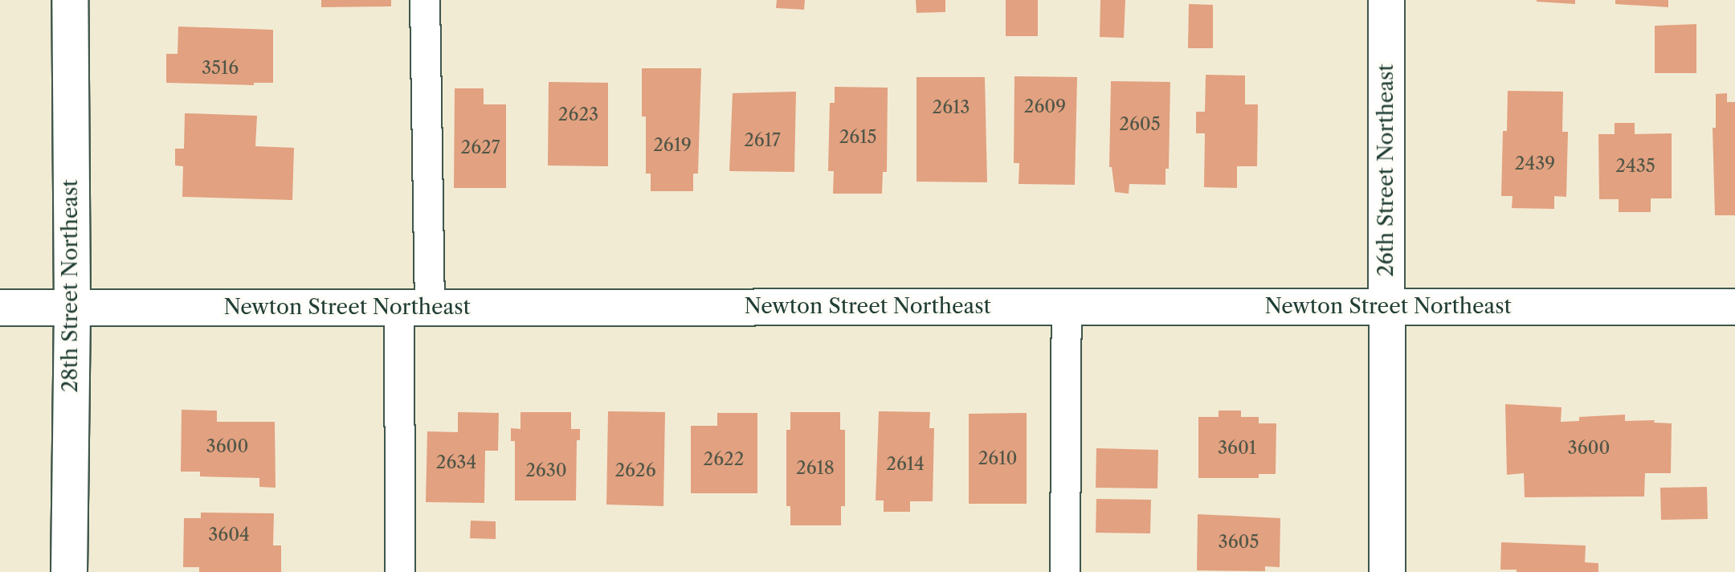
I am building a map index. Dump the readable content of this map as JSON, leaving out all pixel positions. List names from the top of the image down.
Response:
{
  "streets": {
    "street": ["26th Street Northeast", "28th Street Northeast", "Newton Street Northeast"]
  },
  "crossings": [
    ["26th Street Northeast", "Newton Street Northeast"],
    ["28th Street Northeast", "Newton Street Northeast"]
  ],
  "house_numbers": [
    "3516",
    "2609",
    "2613",
    "2623",
    "2605",
    "2615",
    "2617",
    "2619",
    "2627",
    "2439",
    "2435",
    "3600",
    "3601",
    "3600",
    "2610",
    "2622",
    "2634",
    "2614",
    "2618",
    "2630",
    "2626",
    "3604",
    "3605"
  ]
}
